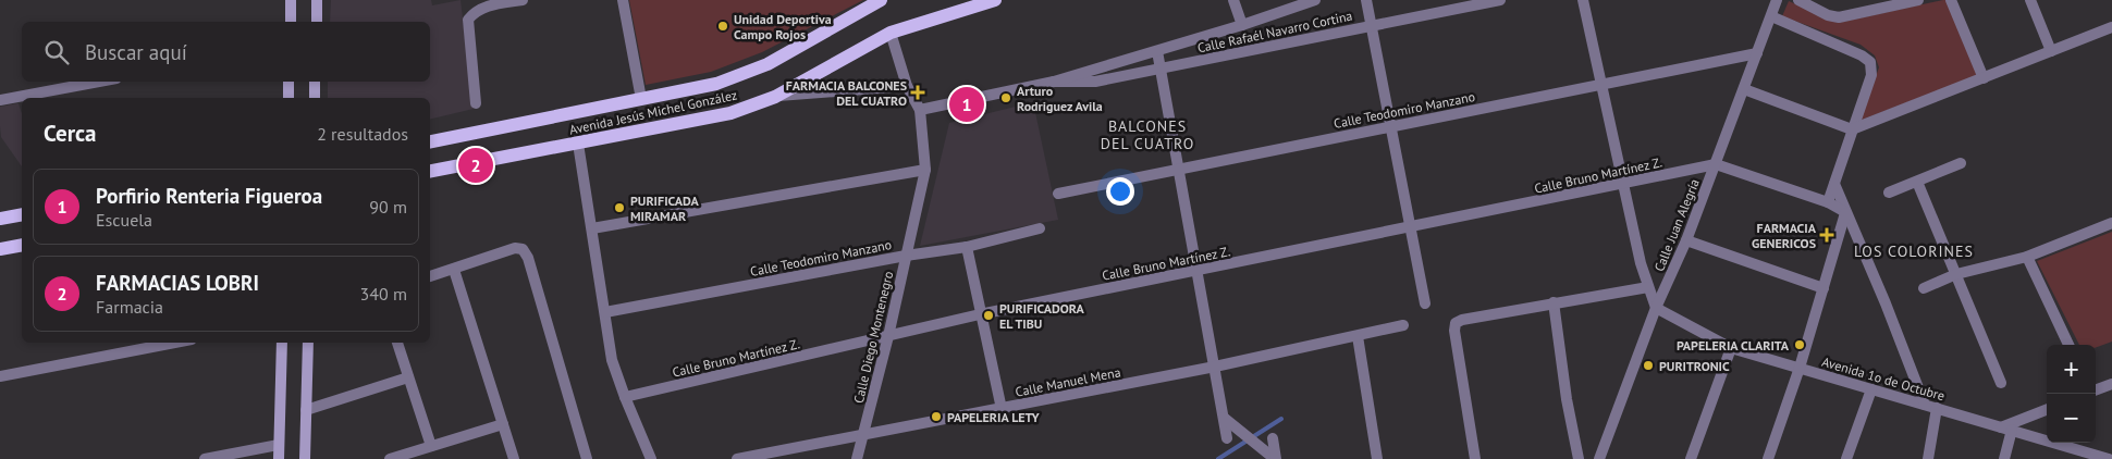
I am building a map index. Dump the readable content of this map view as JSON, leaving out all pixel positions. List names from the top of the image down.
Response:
{
  "streets": {
    "main road": ["Avenida Jesús Michel González"],
    "street": [
      "Calle Rafaél Navarro Cortina",
      "Calle Teodomiro Manzano",
      "Calle Bruno Martínez Z.",
      "Calle Juan Alegría",
      "Calle Diego Montenegro",
      "Avenida 1o de Octubre",
      "Calle Manuel Mena"
    ]
  },
  "crossings": [
    ["Calle Rafaél Navarro Cortina", "Calle Diego Montenegro"],
    ["Calle Teodomiro Manzano", "Calle Juan Alegría"],
    ["Calle Teodomiro Manzano", "Calle Diego Montenegro"],
    ["Avenida Jesús Michel González", "Calle Diego Montenegro"],
    ["Calle Bruno Martínez Z.", "Calle Juan Alegría"],
    ["Calle Bruno Martínez Z.", "Calle Diego Montenegro"],
    ["Calle Juan Alegría", "Avenida 1o de Octubre"],
    ["Calle Diego Montenegro", "Calle Manuel Mena"]
  ],
  "districts": ["BALCONES DEL CUATRO", "LOS COLORINES"],
  "places": {
    "other": [
      "Unidad Deportiva Campo Rojos",
      "Arturo Rodriguez Avila",
      "PURIFICADA MIRAMAR",
      "PURIFICADORA EL TIBU",
      "PAPELERIA CLARITA",
      "PURITRONIC",
      "PAPELERIA LETY"
    ],
    "health": ["FARMACIA BALCONES DEL CUATRO", "FARMACIA GENERICOS"]
  },
  "page": {
    "search": "Buscar aquí",
    "pins": ["1", "2"],
    "heading": ["Cerca", "2 resultados"],
    "list": [
      {
        "mark": "1",
        "name": "Porfirio Renteria Figueroa",
        "note": "Escuela",
        "value": "90 m"
      },
      {
        "mark": "2",
        "name": "FARMACIAS LOBRI",
        "note": "Farmacia",
        "value": "340 m"
      }
    ],
    "map_buttons": ["+", "−"]
  }
}
